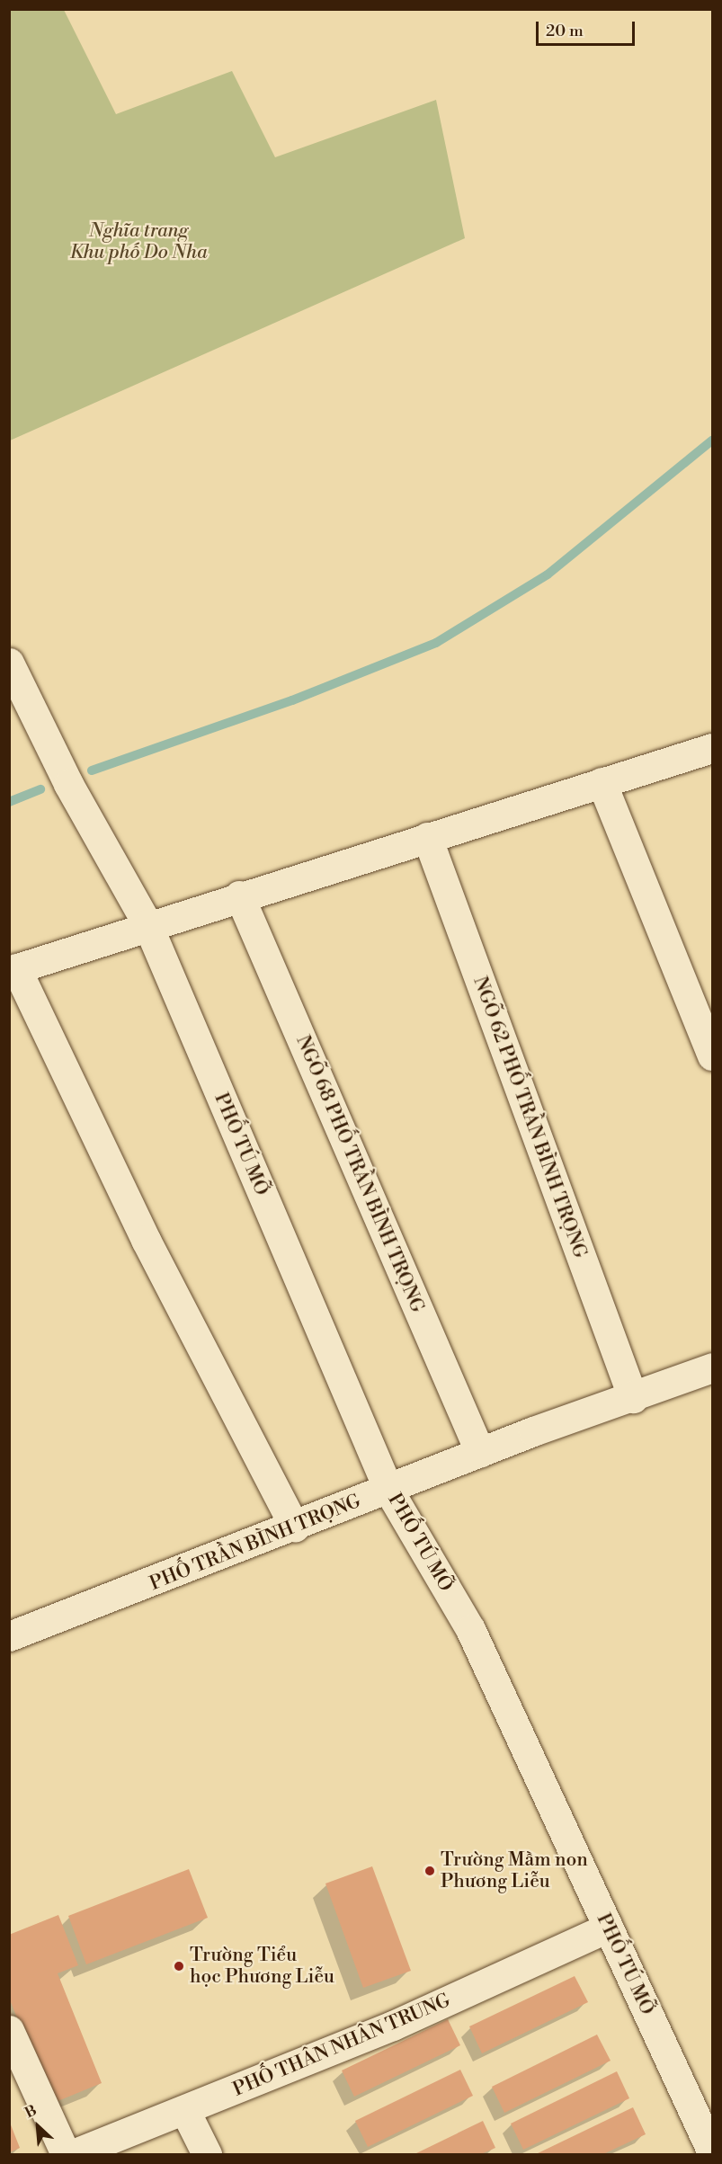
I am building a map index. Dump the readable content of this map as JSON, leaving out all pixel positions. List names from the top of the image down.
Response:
{
  "streets": {
    "street": [
      "NGÕ 62 PHỐ TRẦN BÌNH TRỌNG",
      "PHỐ TÚ MỠ",
      "NGÕ 68 PHỐ TRẦN BÌNH TRỌNG",
      "PHỐ TRẦN BÌNH TRỌNG",
      "PHỐ THÂN NHÂN TRUNG"
    ]
  },
  "crossings": [
    ["NGÕ 62 PHỐ TRẦN BÌNH TRỌNG", "PHỐ TRẦN BÌNH TRỌNG"],
    ["PHỐ TÚ MỠ", "PHỐ TRẦN BÌNH TRỌNG"],
    ["PHỐ TÚ MỠ", "PHỐ THÂN NHÂN TRUNG"],
    ["NGÕ 68 PHỐ TRẦN BÌNH TRỌNG", "PHỐ TRẦN BÌNH TRỌNG"]
  ],
  "parks": ["Nghĩa trang Khu phố Do Nha"],
  "places": ["Trường Mầm non Phương Liễu", "Trường Tiểu học Phương Liễu"],
  "scale_bar": "20 m",
  "north": "top left"
}
